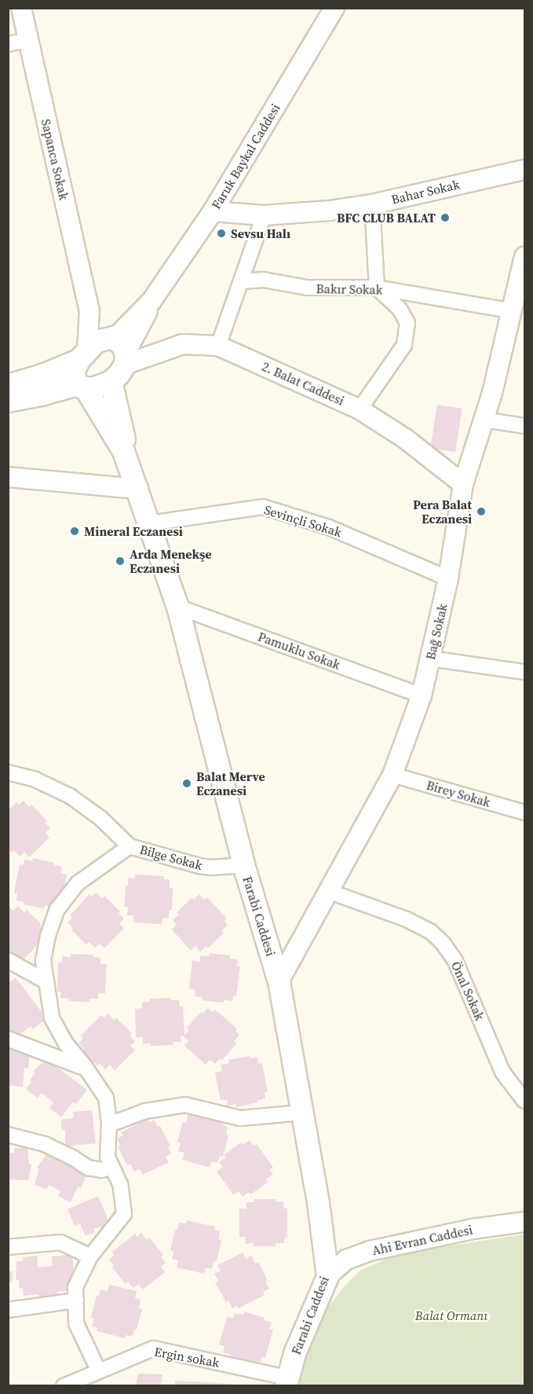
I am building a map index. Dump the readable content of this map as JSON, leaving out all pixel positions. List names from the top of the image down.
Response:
{
  "streets": {
    "main road": ["Farabi Caddesi"],
    "street": [
      "Faruk Baykal Caddesi",
      "Sapanca Sokak",
      "Bahar Sokak",
      "Bakır Sokak",
      "2. Balat Caddesi",
      "Sevinçli Sokak",
      "Bağ Sokak",
      "Pamuklu Sokak",
      "Birey Sokak",
      "Bilge Sokak",
      "Önal Sokak",
      "Ahi Evran Caddesi",
      "Ergin sokak"
    ]
  },
  "crossings": [
    ["Faruk Baykal Caddesi", "Sapanca Sokak"],
    ["Faruk Baykal Caddesi", "Bahar Sokak"],
    ["Faruk Baykal Caddesi", "2. Balat Caddesi"],
    ["Sapanca Sokak", "2. Balat Caddesi"],
    ["Bakır Sokak", "Bağ Sokak"],
    ["2. Balat Caddesi", "Bağ Sokak"],
    ["Sevinçli Sokak", "Bağ Sokak"],
    ["Sevinçli Sokak", "Farabi Caddesi"],
    ["Bağ Sokak", "Pamuklu Sokak"],
    ["Bağ Sokak", "Birey Sokak"],
    ["Bağ Sokak", "Farabi Caddesi"],
    ["Bağ Sokak", "Önal Sokak"],
    ["Pamuklu Sokak", "Farabi Caddesi"],
    ["Bilge Sokak", "Farabi Caddesi"],
    ["Farabi Caddesi", "Ahi Evran Caddesi"],
    ["Farabi Caddesi", "Ergin sokak"]
  ],
  "parks": ["Balat Ormanı"],
  "places": [
    "BFC CLUB BALAT",
    "Sevsu Halı",
    "Pera Balat Eczanesi",
    "Mineral Eczanesi",
    "Arda Menekşe Eczanesi",
    "Balat Merve Eczanesi"
  ]
}
